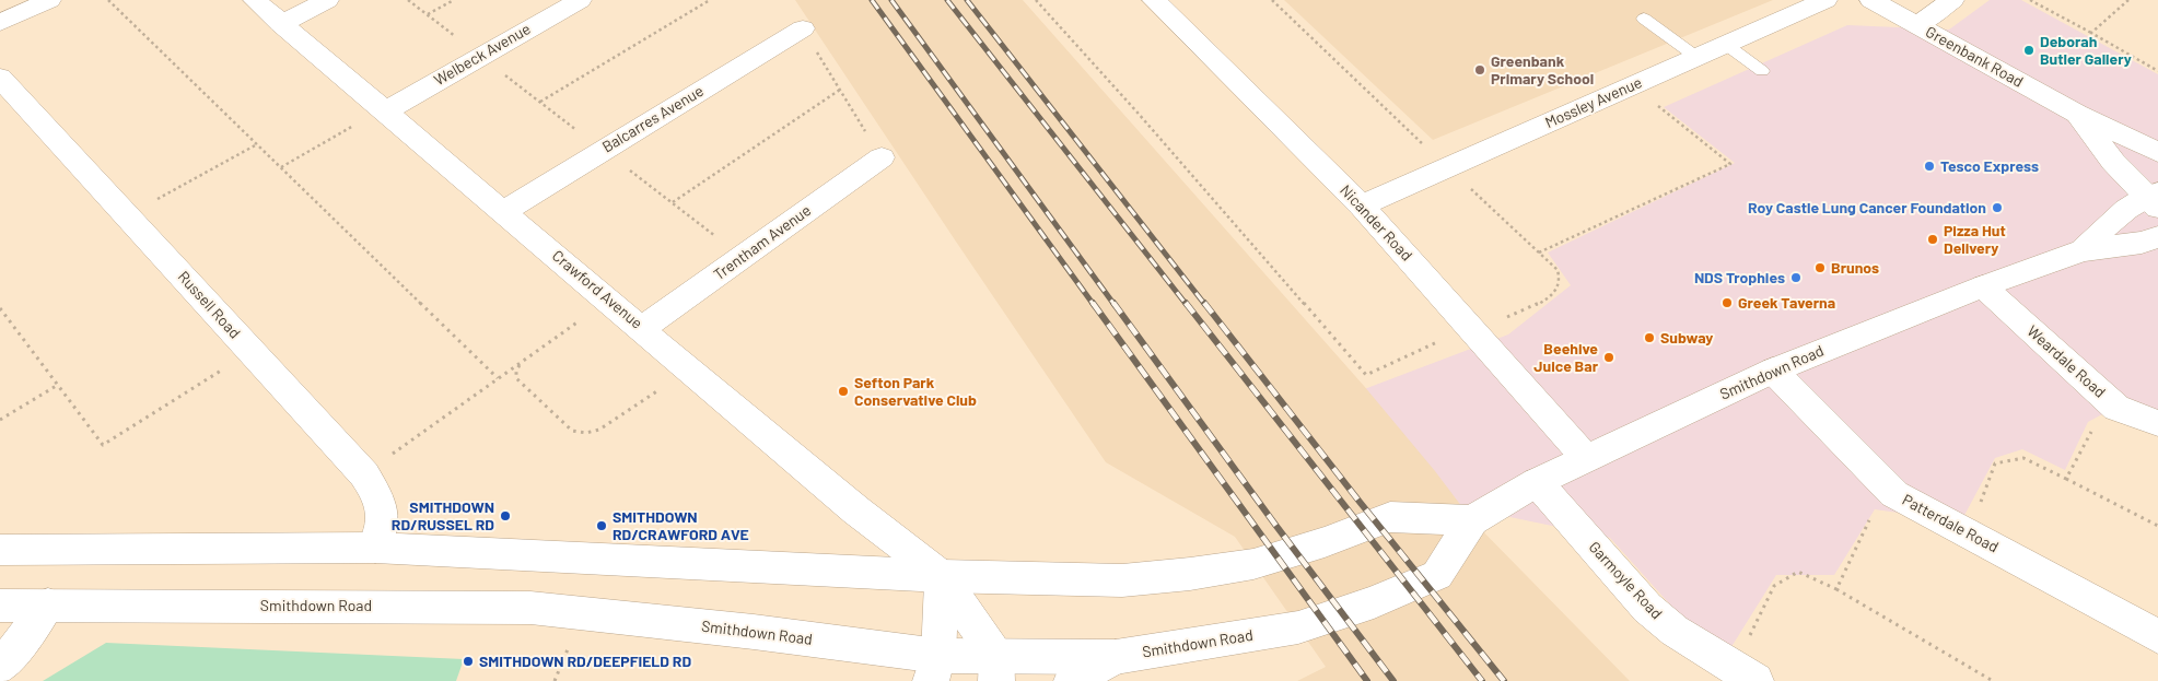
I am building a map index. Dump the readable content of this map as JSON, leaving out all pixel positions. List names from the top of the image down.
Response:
{
  "streets": {
    "main road": [
      "Welbeck Avenue",
      "Greenbank Road",
      "Mossley Avenue",
      "Balcarres Avenue",
      "Nicander Road",
      "Trentham Avenue",
      "Crawford Avenue",
      "Russell Road",
      "Weardale Road",
      "Smithdown Road",
      "Patterdale Road",
      "Garmoyle Road"
    ]
  },
  "crossings": [
    ["Welbeck Avenue", "Crawford Avenue"],
    ["Greenbank Road", "Smithdown Road"],
    ["Mossley Avenue", "Nicander Road"],
    ["Balcarres Avenue", "Crawford Avenue"],
    ["Nicander Road", "Smithdown Road"],
    ["Trentham Avenue", "Crawford Avenue"],
    ["Crawford Avenue", "Smithdown Road"],
    ["Weardale Road", "Smithdown Road"],
    ["Smithdown Road", "Patterdale Road"],
    ["Smithdown Road", "Garmoyle Road"]
  ],
  "places": [
    "Deborah Butler Gallery",
    "Greenbank Primary School",
    "Tesco Express",
    "Roy Castle Lung Cancer Foundation",
    "Pizza Hut Delivery",
    "Brunos",
    "NDS Trophies",
    "Greek Taverna",
    "Subway",
    "Beehive Juice Bar",
    "Sefton Park Conservative Club",
    "SMITHDOWN RD/RUSSEL RD",
    "SMITHDOWN RD/CRAWFORD AVE",
    "SMITHDOWN RD/DEEPFIELD RD"
  ]
}
